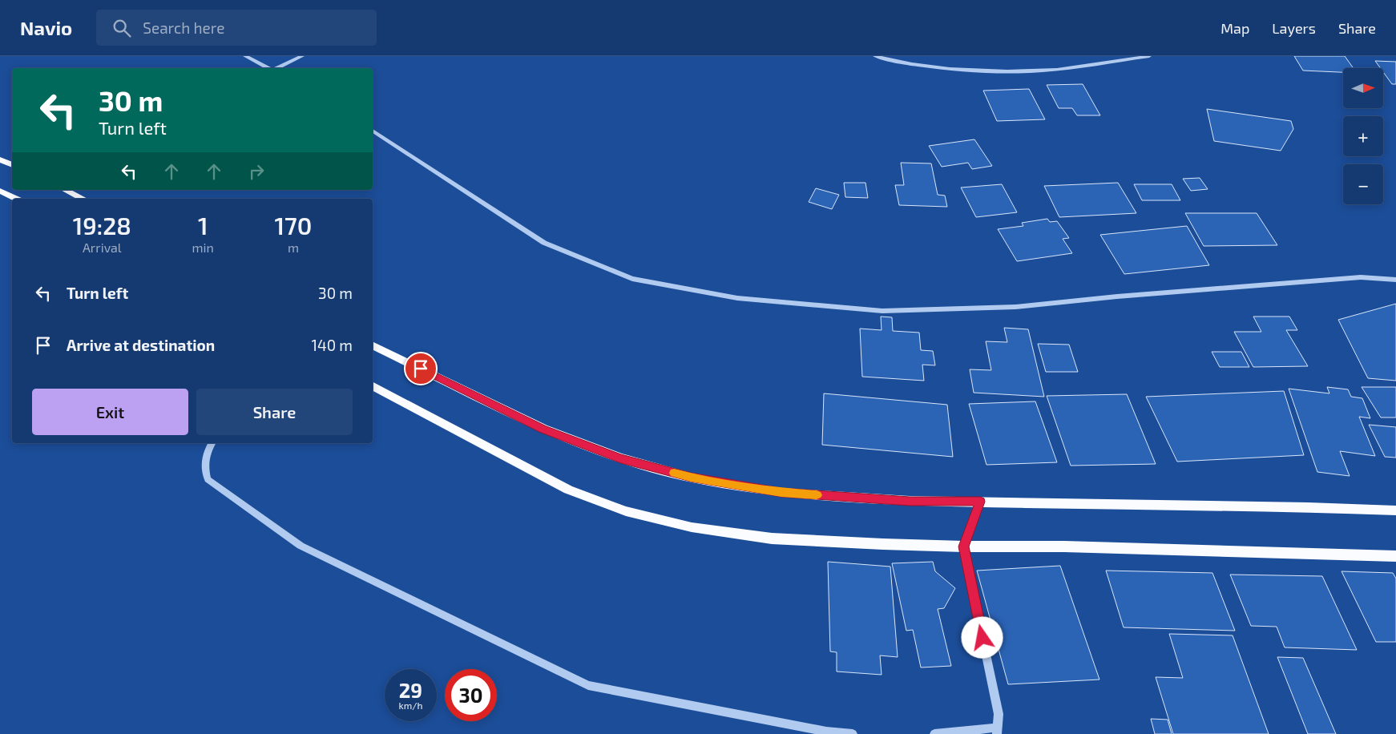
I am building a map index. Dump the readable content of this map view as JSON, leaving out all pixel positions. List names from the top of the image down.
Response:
{
  "north": "right",
  "page": {
    "header": "Navio",
    "search": "Search here",
    "nav": ["Map", "Layers", "Share"],
    "map_buttons": ["+", "−"],
    "turn": ["30 m", "Turn left"],
    "eta": [
      "19:28",
      "Arrival",
      "1",
      "min",
      "170",
      "m"
    ],
    "list": [
      {
        "name": "Turn left",
        "value": "30 m"
      },
      {
        "name": "Arrive at destination",
        "value": "140 m"
      }
    ],
    "buttons": ["Exit", "Share"],
    "speed": "29 km/h",
    "limit": "30"
  }
}
